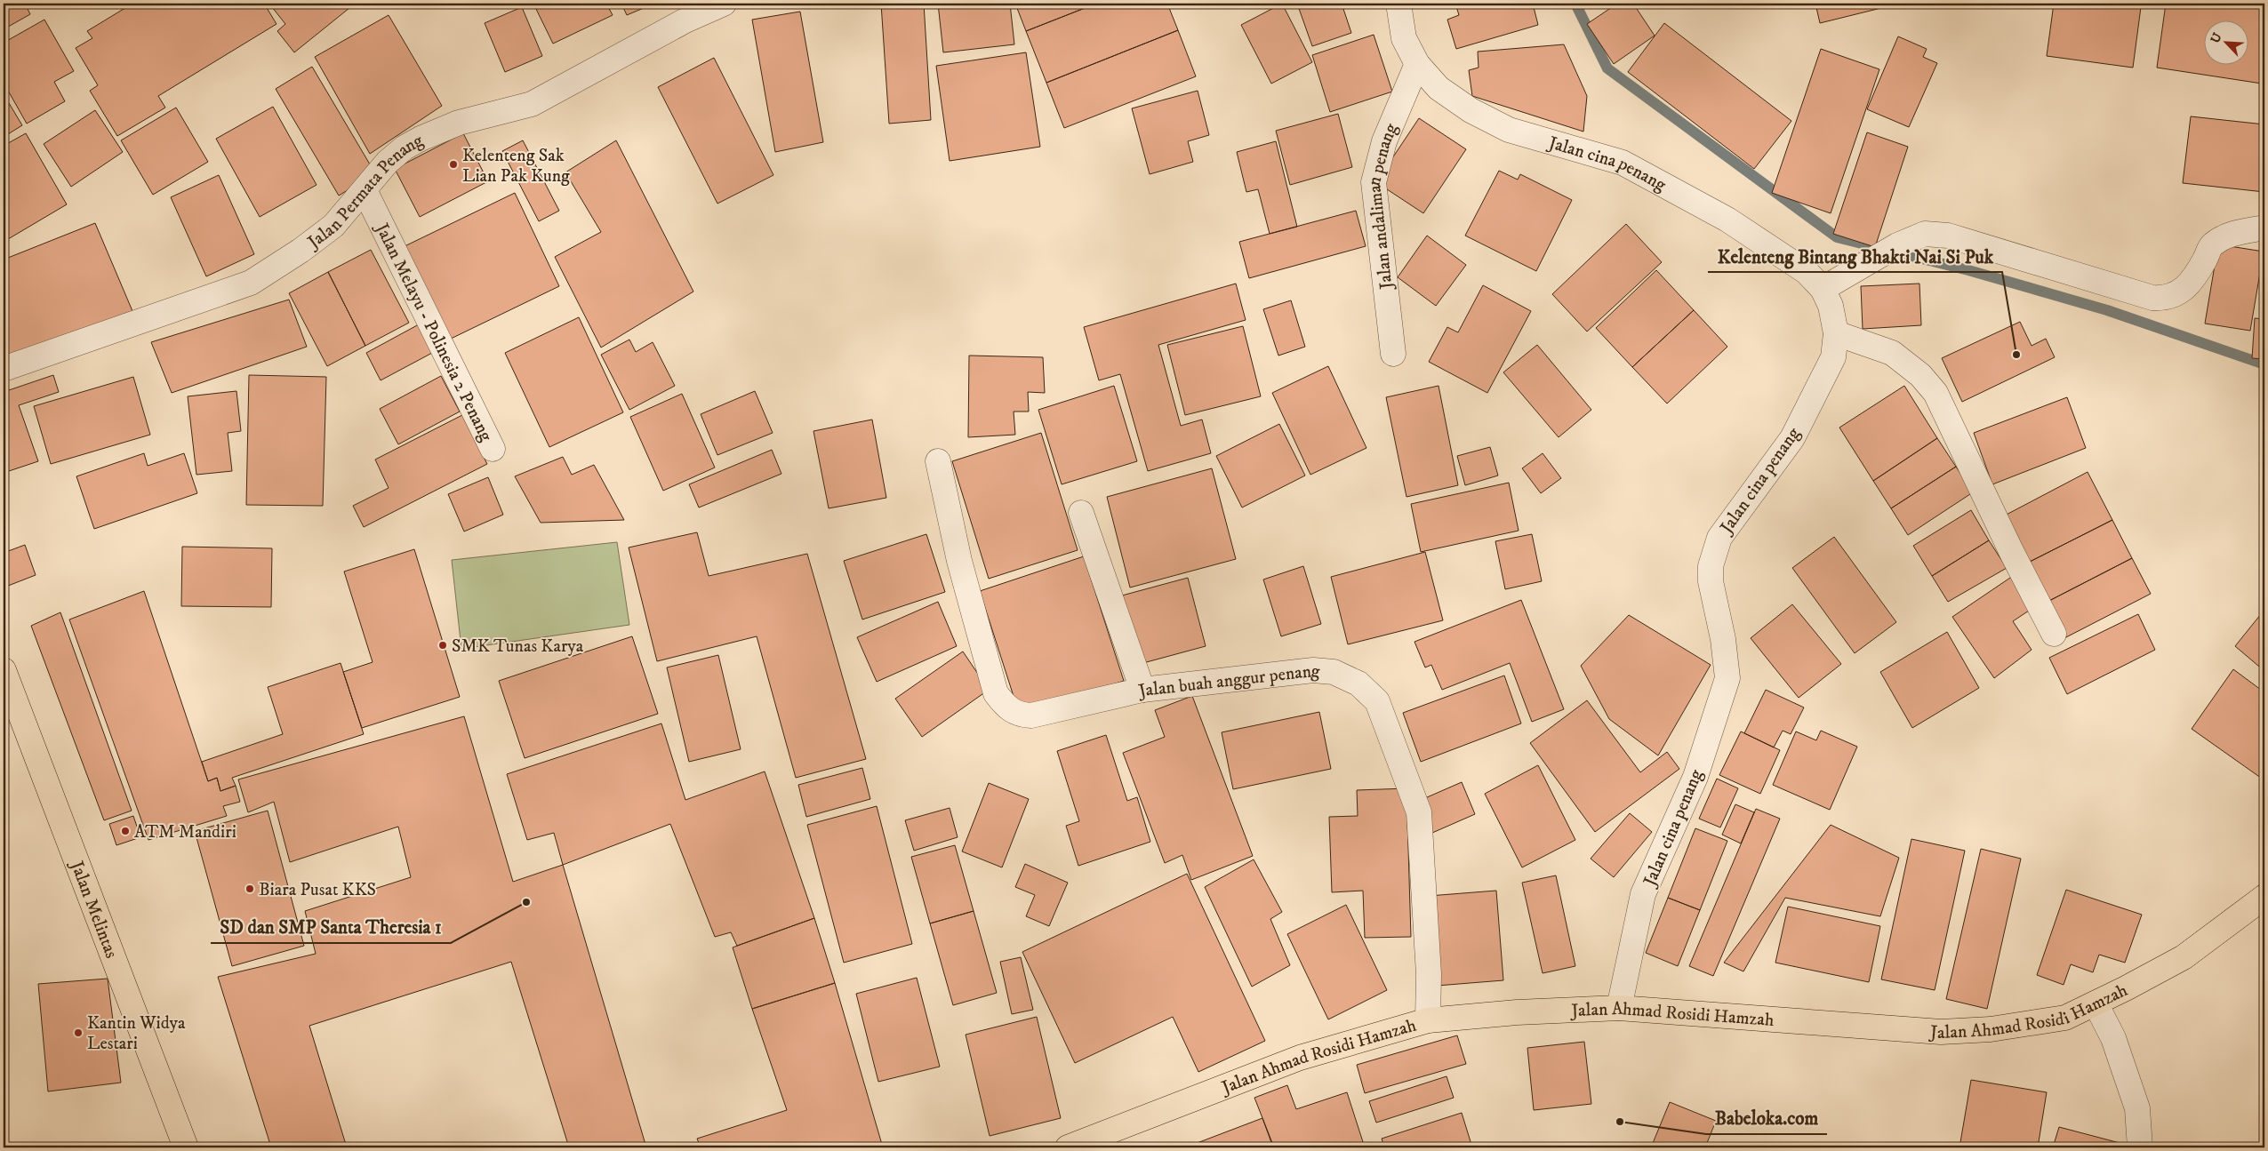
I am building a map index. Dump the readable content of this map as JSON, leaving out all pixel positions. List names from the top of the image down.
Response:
{
  "streets": {
    "main road": ["Jalan Melintas", "Jalan Ahmad Rosidi Hamzah"],
    "street": [
      "Jalan cina penang",
      "Jalan Permata Penang",
      "Jalan andaliman penang",
      "Jalan Melayu - Polinesia 2 Penang",
      "Jalan buah anggur penang"
    ]
  },
  "crossings": [
    ["Jalan cina penang", "Jalan andaliman penang"],
    ["Jalan cina penang", "Jalan Ahmad Rosidi Hamzah"],
    ["Jalan Permata Penang", "Jalan Melayu - Polinesia 2 Penang"],
    ["Jalan buah anggur penang", "Jalan Ahmad Rosidi Hamzah"]
  ],
  "places": [
    "Kelenteng Sak Lian Pak Kung",
    "Kelenteng Bintang Bhakti Nai Si Puk",
    "SMK Tunas Karya",
    "ATM Mandiri",
    "Biara Pusat KKS",
    "SD dan SMP Santa Theresia 1",
    "Kantin Widya Lestari",
    "Babeloka.com"
  ],
  "north": "top left"
}
